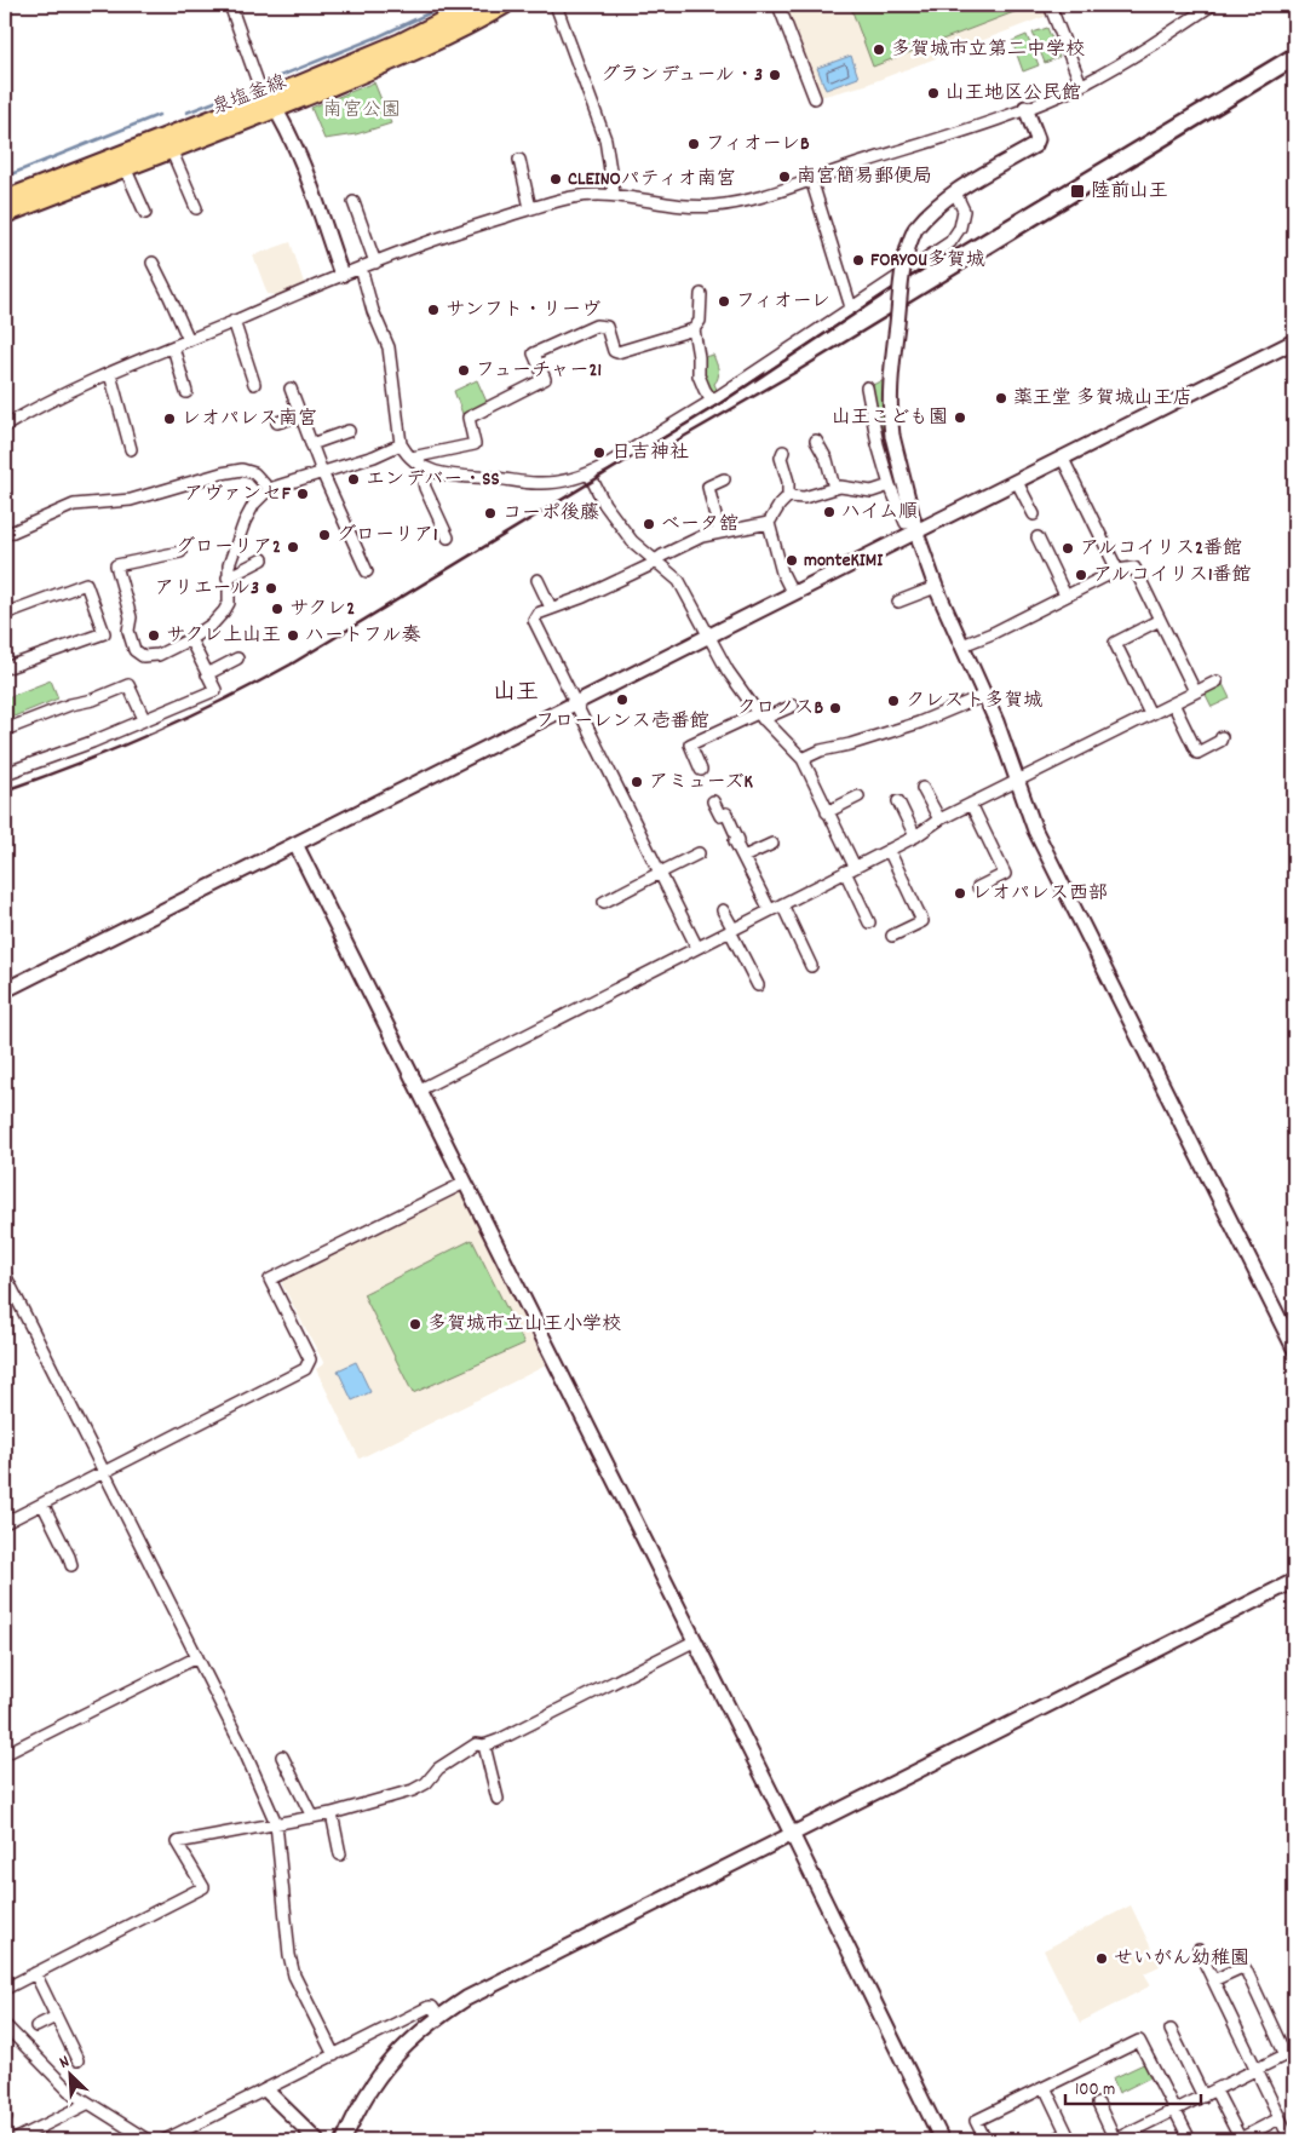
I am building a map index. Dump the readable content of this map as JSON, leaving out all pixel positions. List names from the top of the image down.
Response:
{
  "streets": {
    "main road": ["泉塩釜線"]
  },
  "districts": ["山王"],
  "parks": ["南宮公園"],
  "places": {
    "other": [
      "多賀城市立第二中学校",
      "グランデュール・3",
      "山王地区公民館",
      "フィオーレB",
      "南宮簡易郵便局",
      "CLEINOパティオ南宮",
      "FORYOU多賀城",
      "フィオーレ",
      "サンフト・リーヴ",
      "フューチャー21",
      "薬王堂 多賀城山王店",
      "山王こども園",
      "レオパレス南宮",
      "日吉神社",
      "エンデバー・SS",
      "アヴァンセF",
      "ハイム順",
      "コーポ後藤",
      "ベータ舘",
      "グローリア1",
      "グローリア2",
      "アルコイリス2番館",
      "monteKIMI",
      "アルコイリス1番館",
      "アリエール3",
      "サクレ2",
      "サクレ上山王",
      "ハートフル奏",
      "フローレンス壱番館",
      "クレスト多賀城",
      "クロノスB",
      "アミューズK",
      "レオパレス西部",
      "多賀城市立山王小学校",
      "せいがん幼稚園"
    ],
    "transit": ["陸前山王"]
  },
  "scale_bar": "100 m",
  "north": "top left"
}
